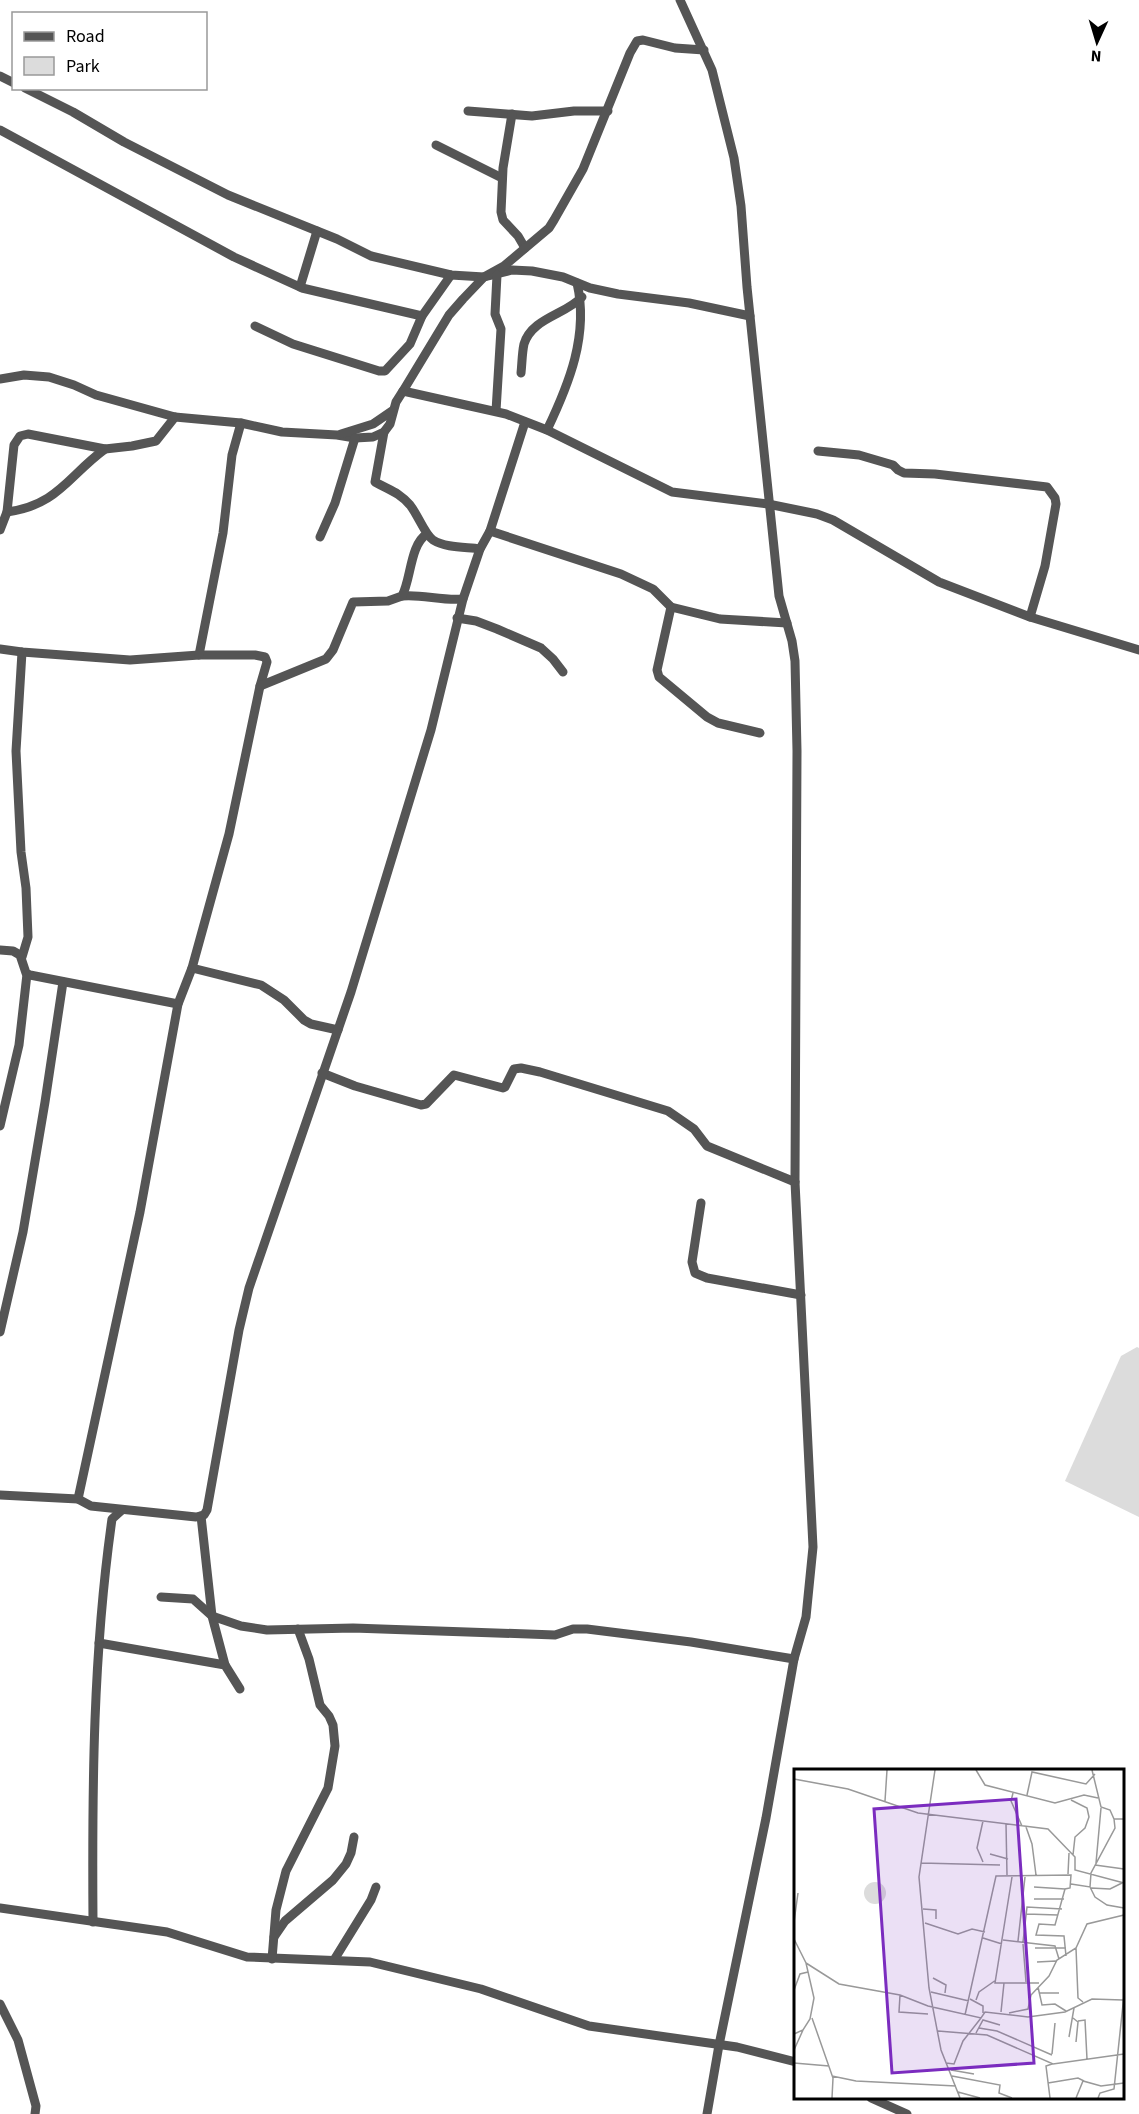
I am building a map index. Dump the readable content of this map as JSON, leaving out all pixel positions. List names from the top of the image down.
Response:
{
  "legend": ["Road", "Park"],
  "north": "bottom"
}
